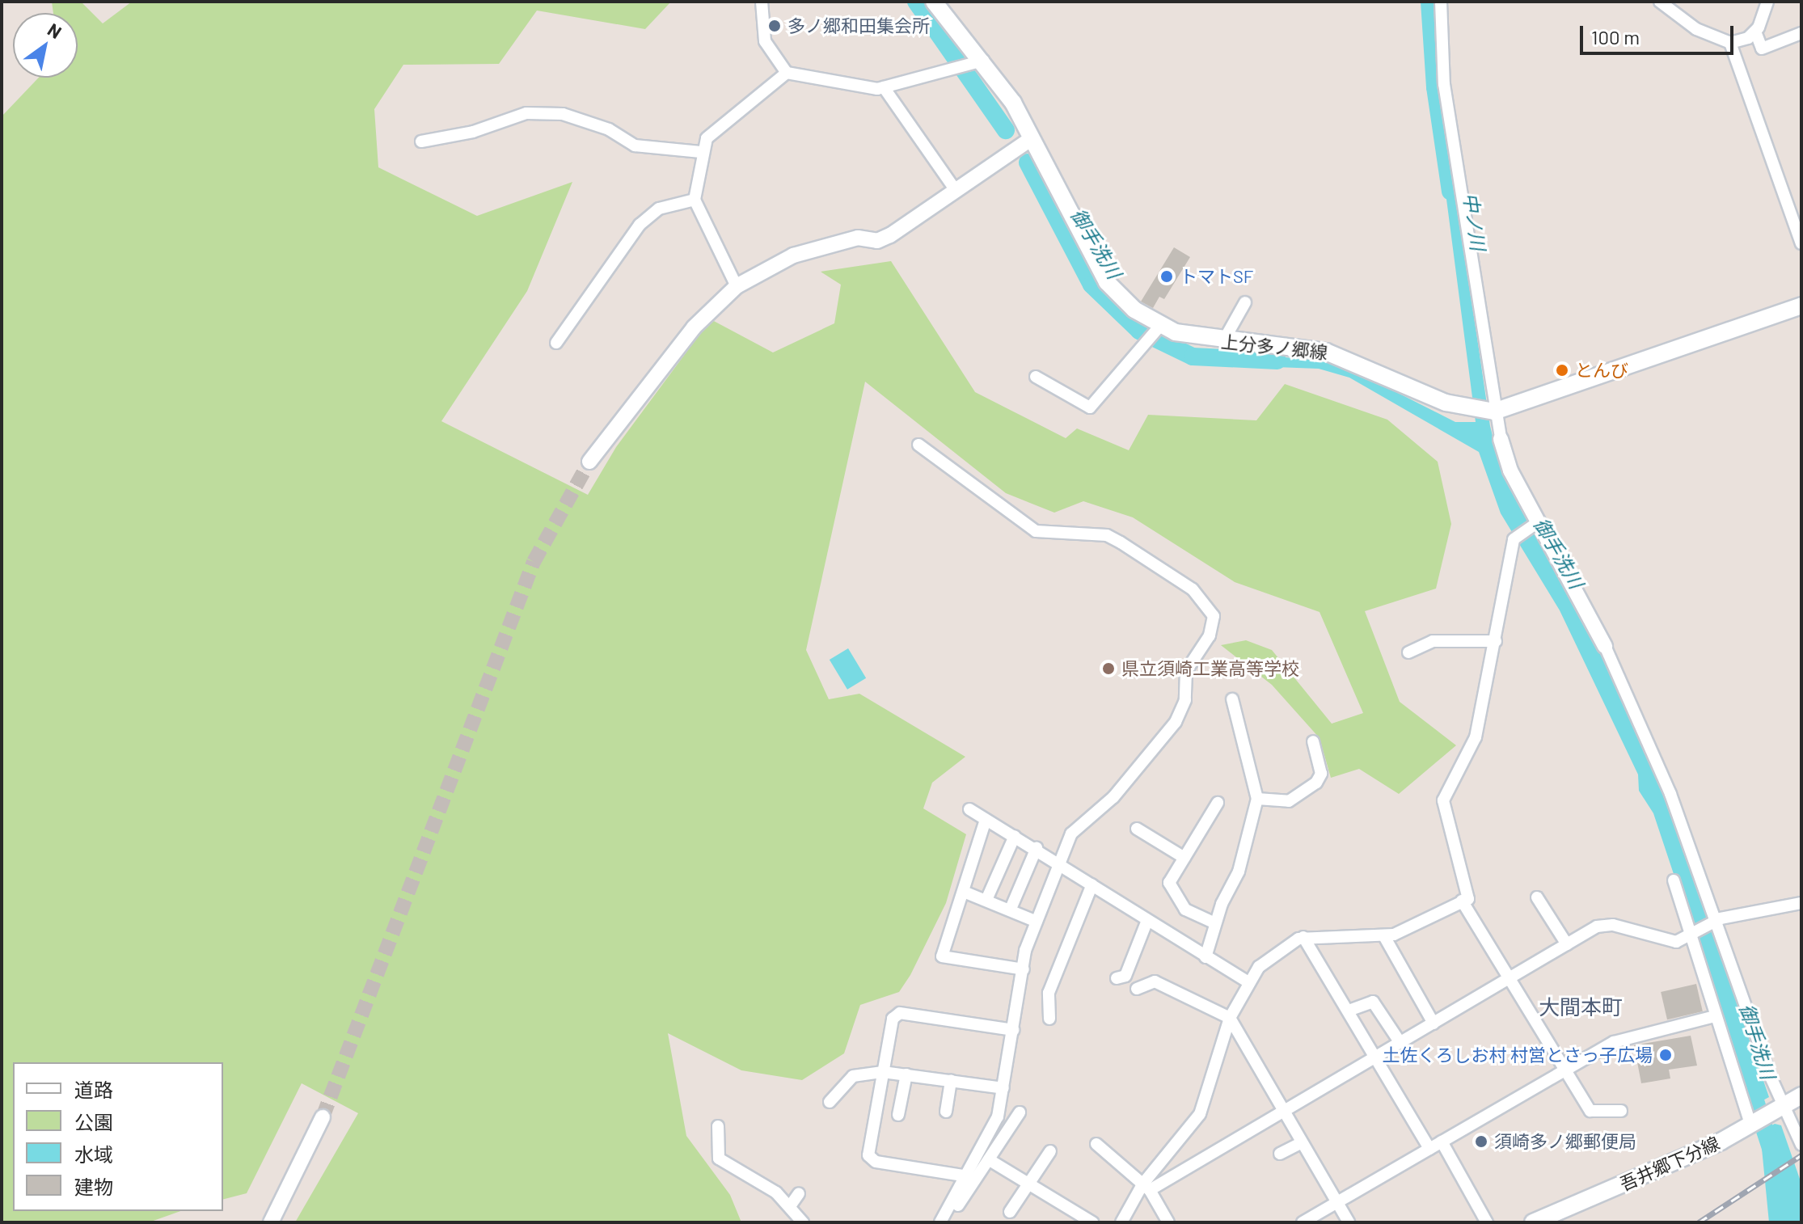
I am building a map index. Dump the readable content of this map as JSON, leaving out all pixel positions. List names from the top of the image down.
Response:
{
  "streets": {
    "main road": ["上分多ノ郷線", "吾井郷下分線"]
  },
  "districts": ["大間本町"],
  "water": ["中ノ川", "御手洗川"],
  "places": [
    "多ノ郷和田集会所",
    "トマトSF",
    "とんび",
    "県立須崎工業高等学校",
    "土佐くろしお村 村営とさっ子広場",
    "須崎多ノ郷郵便局"
  ],
  "legend": [
    "道路",
    "公園",
    "水域",
    "建物"
  ],
  "scale_bar": "100 m",
  "north": "top right"
}
